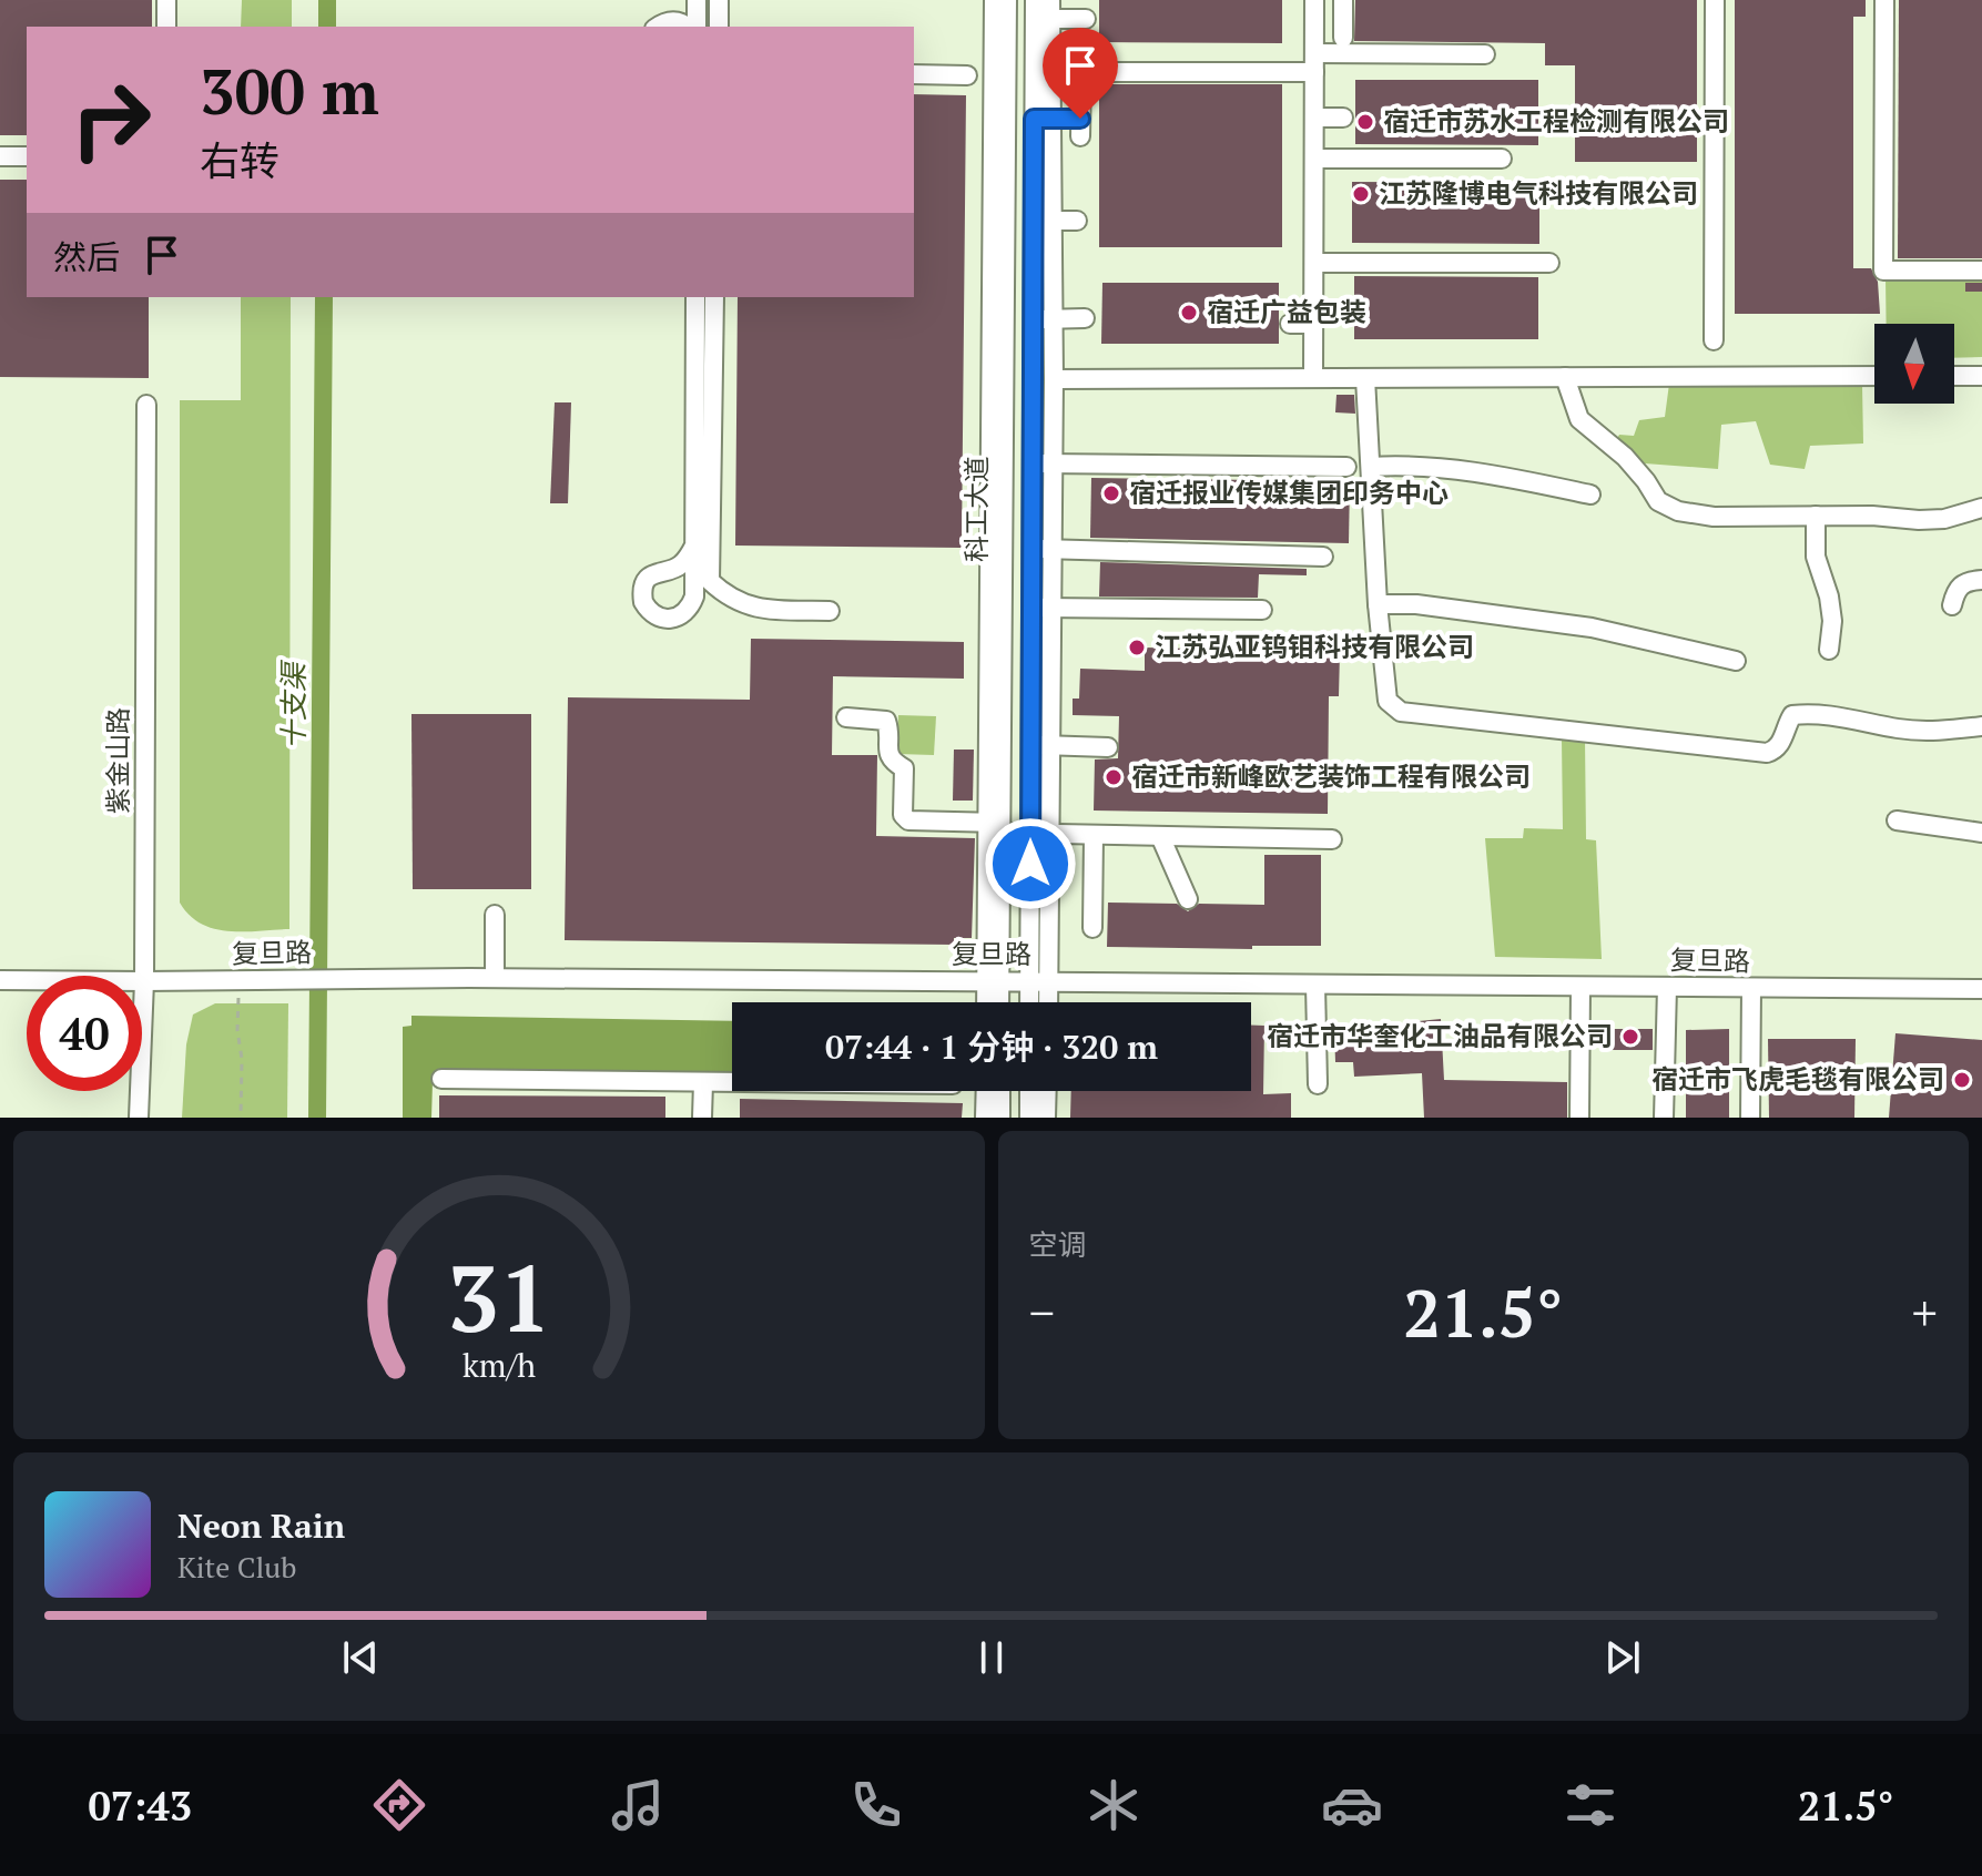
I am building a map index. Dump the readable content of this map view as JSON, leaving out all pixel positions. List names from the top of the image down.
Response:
{
  "streets": {
    "street": ["科工大道", "紫金山路", "复旦路"]
  },
  "crossings": [
    ["科工大道", "复旦路"],
    ["紫金山路", "复旦路"]
  ],
  "water": ["十支渠"],
  "places": [
    "宿迁市苏水工程检测有限公司",
    "江苏隆博电气科技有限公司",
    "宿迁广益包装",
    "宿迁报业传媒集团印务中心",
    "江苏弘亚钨钼科技有限公司",
    "宿迁市新峰欧艺装饰工程有限公司",
    "宿迁市华奎化工油品有限公司",
    "宿迁市飞虎毛毯有限公司"
  ],
  "north": "bottom",
  "page": {
    "turn": ["300 m", "右转"],
    "then": "然后",
    "limit": "40",
    "trip": "07:44 · 1 分钟 · 320 m",
    "tile": "空调",
    "heat": ["−", "21.5°", "+"],
    "song": ["Neon Rain", "Kite Club"],
    "tabs": ["07:43", "21.5°"],
    "gauge": ["31", "km/h"]
  }
}
